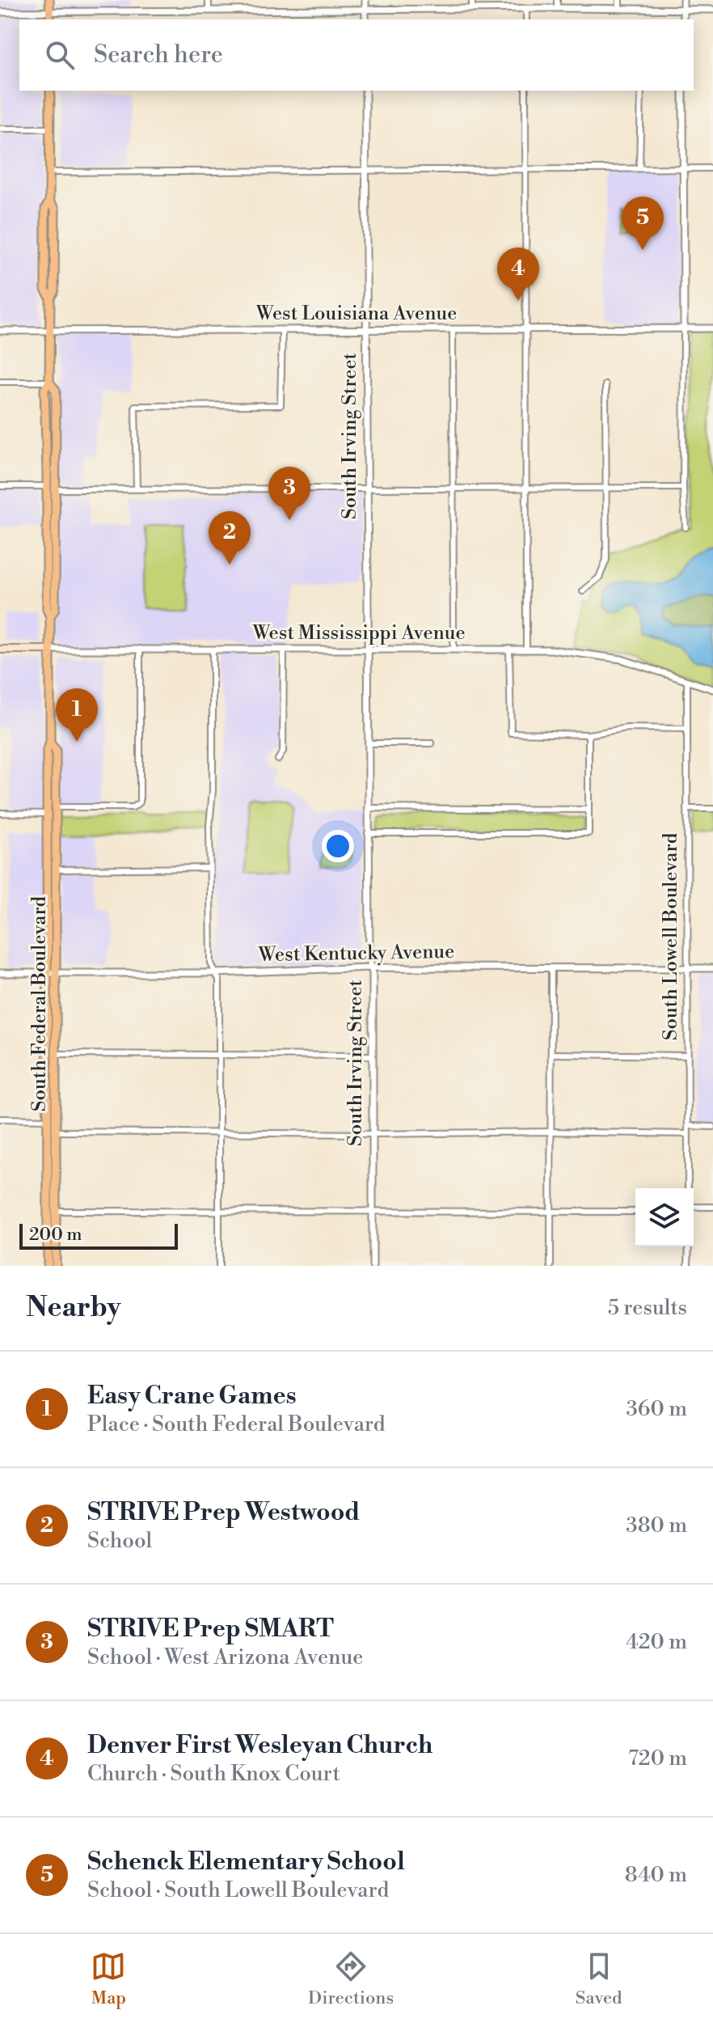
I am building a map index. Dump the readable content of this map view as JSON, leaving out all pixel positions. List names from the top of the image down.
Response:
{
  "streets": {
    "main road": ["West Mississippi Avenue", "South Federal Boulevard"],
    "street": [
      "West Louisiana Avenue",
      "South Irving Street",
      "South Lowell Boulevard",
      "West Kentucky Avenue"
    ]
  },
  "crossings": [
    ["West Louisiana Avenue", "South Irving Street"],
    ["West Louisiana Avenue", "South Federal Boulevard"],
    ["South Irving Street", "West Mississippi Avenue"],
    ["South Irving Street", "West Kentucky Avenue"],
    ["West Mississippi Avenue", "South Lowell Boulevard"],
    ["West Mississippi Avenue", "South Federal Boulevard"],
    ["South Lowell Boulevard", "West Kentucky Avenue"],
    ["West Kentucky Avenue", "South Federal Boulevard"]
  ],
  "scale_bar": "200 m",
  "page": {
    "search": "Search here",
    "pins": [
      "5",
      "4",
      "3",
      "2",
      "1"
    ],
    "scale": "200 m",
    "heading": ["Nearby", "5 results"],
    "list": [
      {
        "mark": "1",
        "name": "Easy Crane Games",
        "note": "Place · South Federal Boulevard",
        "value": "360 m"
      },
      {
        "mark": "2",
        "name": "STRIVE Prep Westwood",
        "note": "School",
        "value": "380 m"
      },
      {
        "mark": "3",
        "name": "STRIVE Prep SMART",
        "note": "School · West Arizona Avenue",
        "value": "420 m"
      },
      {
        "mark": "4",
        "name": "Denver First Wesleyan Church",
        "note": "Church · South Knox Court",
        "value": "720 m"
      },
      {
        "mark": "5",
        "name": "Schenck Elementary School",
        "note": "School · South Lowell Boulevard",
        "value": "840 m"
      }
    ],
    "nav": ["Map", "Directions", "Saved"]
  }
}
